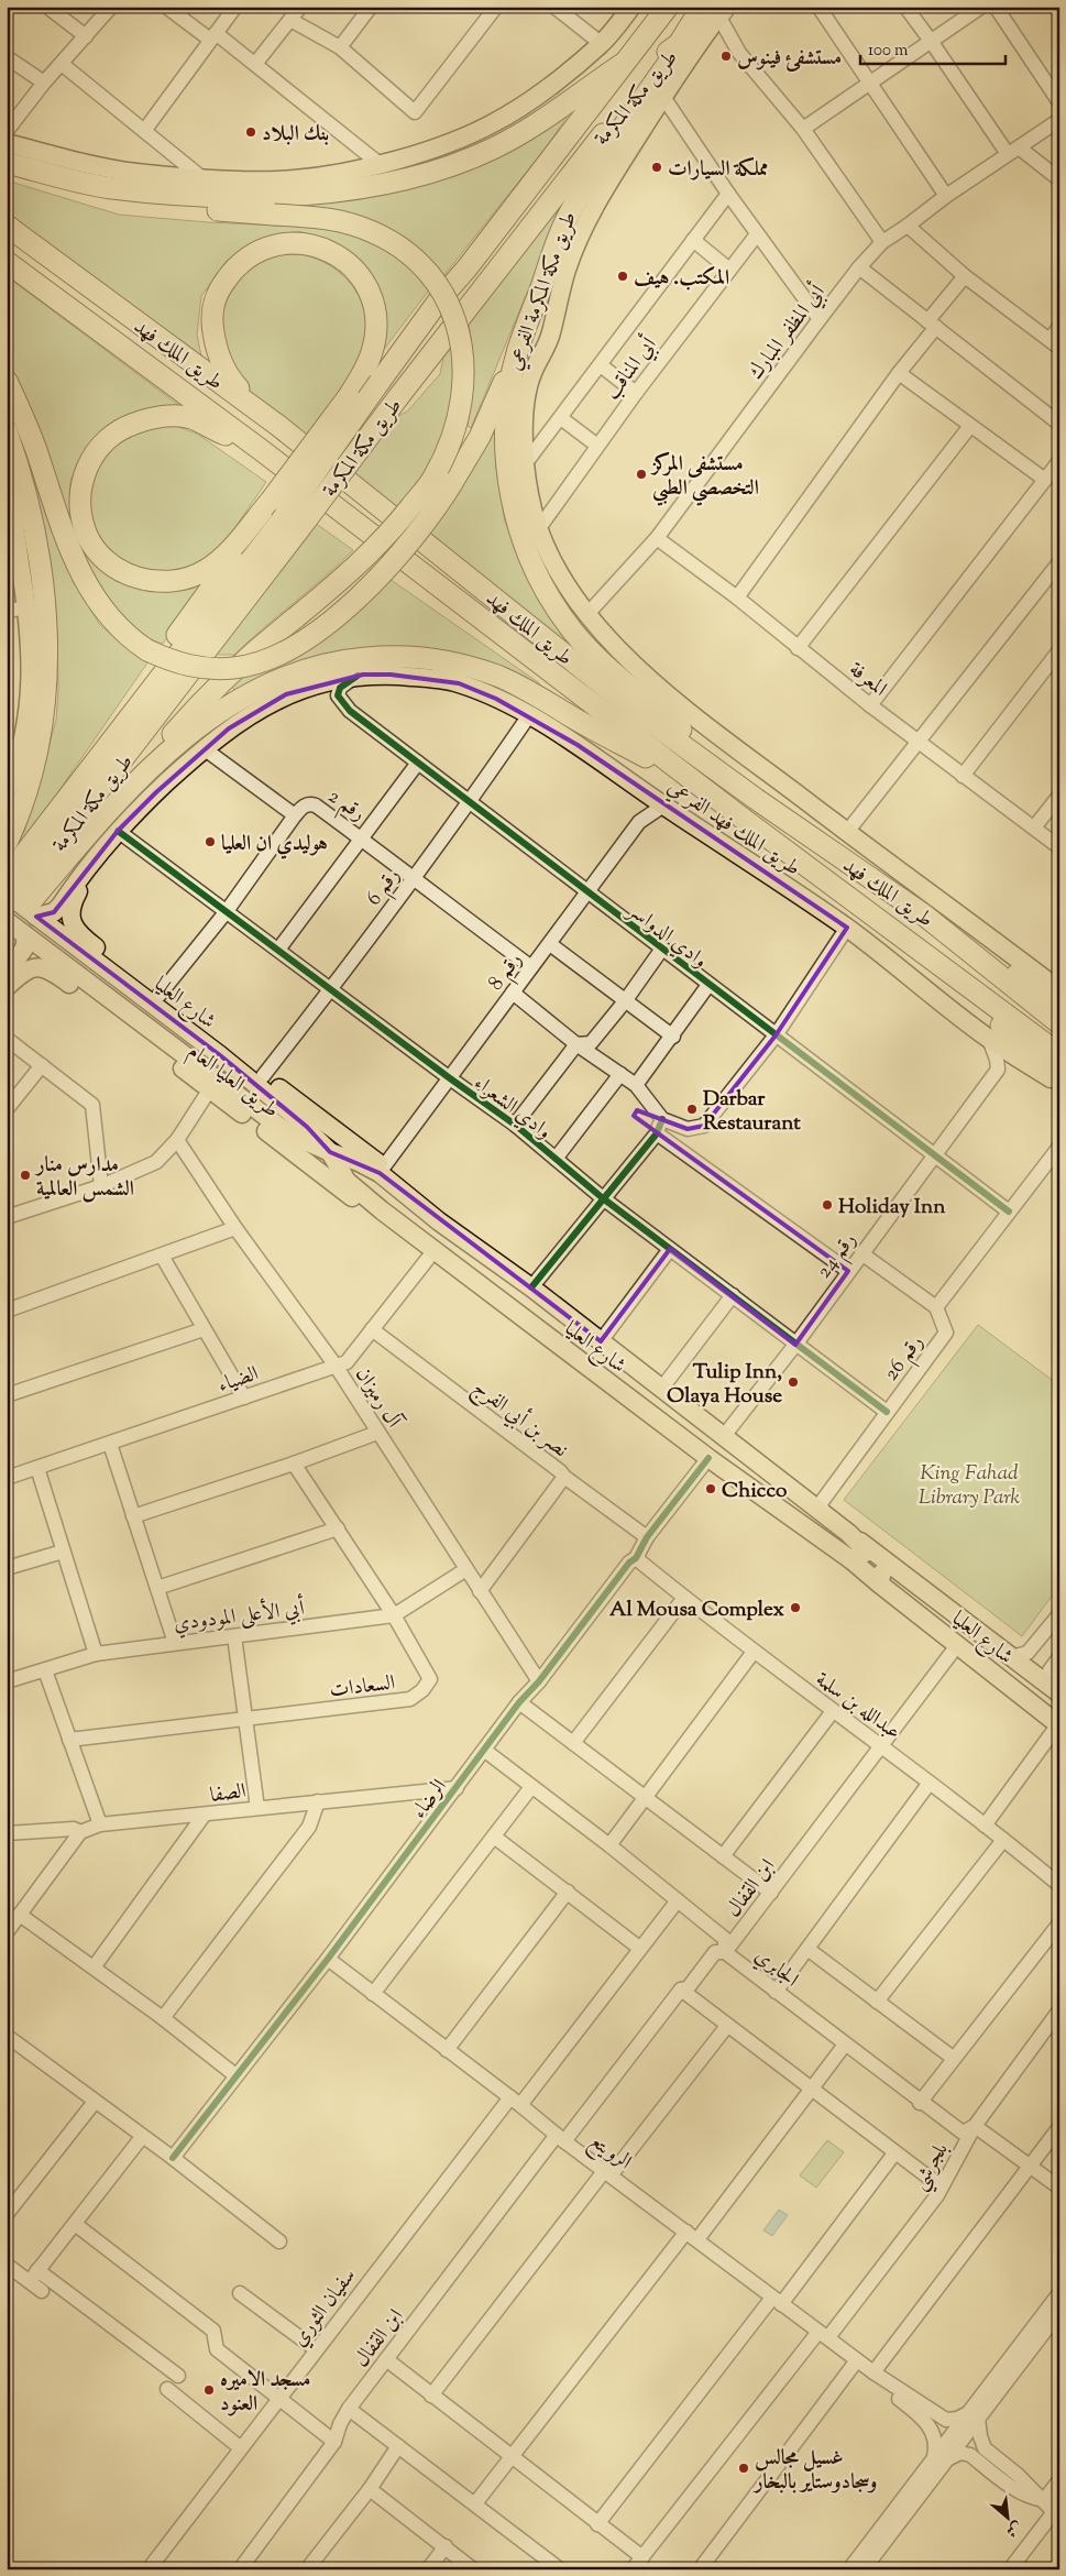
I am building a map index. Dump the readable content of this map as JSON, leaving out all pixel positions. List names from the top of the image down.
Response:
{
  "streets": {
    "highway": ["طريق مكة المكرمة", "طريق الملك فهد"],
    "main road": [
      "طريق مكة المكرمة الفرعي",
      "طريق الملك فهد الفرعي",
      "شارع العليا",
      "طريق العليا العام"
    ],
    "street": [
      "أبي المظفر المبارك",
      "أبي المناقب",
      "المعرفة",
      "رقم 2",
      "رقم 6",
      "وادي الدواسر",
      "رقم 8",
      "وادي الشعراء",
      "رقم 24",
      "رقم 26",
      "الضياء",
      "آل رميزان",
      "نصر بن أبي الفرج",
      "أبي الأعلى المودودي",
      "السعادات",
      "عبدالله بن سلمة",
      "الصفا",
      "الرضاء",
      "ابن القفال",
      "الجابري",
      "الرويتع",
      "بلجرشي",
      "سفيان الثوري"
    ]
  },
  "crossings": [
    ["طريق مكة المكرمة", "طريق مكة المكرمة الفرعي"],
    ["طريق مكة المكرمة", "شارع العليا"],
    ["طريق مكة المكرمة الفرعي", "أبي المناقب"],
    ["أبي المظفر المبارك", "المعرفة"],
    ["رقم 2", "رقم 6"],
    ["رقم 2", "رقم 8"],
    ["طريق الملك فهد الفرعي", "رقم 6"],
    ["طريق الملك فهد الفرعي", "وادي الدواسر"],
    ["طريق الملك فهد الفرعي", "رقم 8"],
    ["طريق الملك فهد الفرعي", "رقم 24"],
    ["رقم 6", "وادي الدواسر"],
    ["رقم 6", "وادي الشعراء"],
    ["وادي الدواسر", "رقم 8"],
    ["وادي الدواسر", "رقم 24"],
    ["رقم 8", "وادي الشعراء"],
    ["شارع العليا", "طريق العليا العام"],
    ["شارع العليا", "رقم 24"],
    ["شارع العليا", "رقم 26"],
    ["شارع العليا", "الضياء"],
    ["شارع العليا", "الرضاء"],
    ["شارع العليا", "ابن القفال"],
    ["طريق العليا العام", "الضياء"],
    ["وادي الشعراء", "رقم 24"],
    ["وادي الشعراء", "رقم 26"],
    ["الضياء", "آل رميزان"],
    ["الضياء", "نصر بن أبي الفرج"],
    ["آل رميزان", "أبي الأعلى المودودي"],
    ["آل رميزان", "الرضاء"],
    ["نصر بن أبي الفرج", "الرضاء"],
    ["أبي الأعلى المودودي", "السعادات"],
    ["عبدالله بن سلمة", "الرضاء"],
    ["عبدالله بن سلمة", "ابن القفال"],
    ["الصفا", "الرضاء"],
    ["الرضاء", "الجابري"],
    ["الرضاء", "الرويتع"],
    ["ابن القفال", "الجابري"],
    ["ابن القفال", "الرويتع"],
    ["الجابري", "بلجرشي"],
    ["الجابري", "سفيان الثوري"],
    ["الرويتع", "بلجرشي"],
    ["الرويتع", "سفيان الثوري"]
  ],
  "parks": ["King Fahad Library Park"],
  "places": [
    "مستشفئ فينوس",
    "بنك البلاد",
    "مملكة السيارات",
    "المكتب. هيف",
    "مستشفى المركز التخصصي الطبي",
    "هوليدي ان العليا",
    "Darbar Restaurant",
    "مدارس منار الشمس العالمية",
    "Holiday Inn",
    "Tulip Inn, Olaya House",
    "Chicco",
    "Al Mousa Complex",
    "مسجد الاميره العنود",
    "غسيل مجالس وسجادوستاير بالبخار"
  ],
  "scale_bar": "100 m",
  "north": "bottom right"
}
